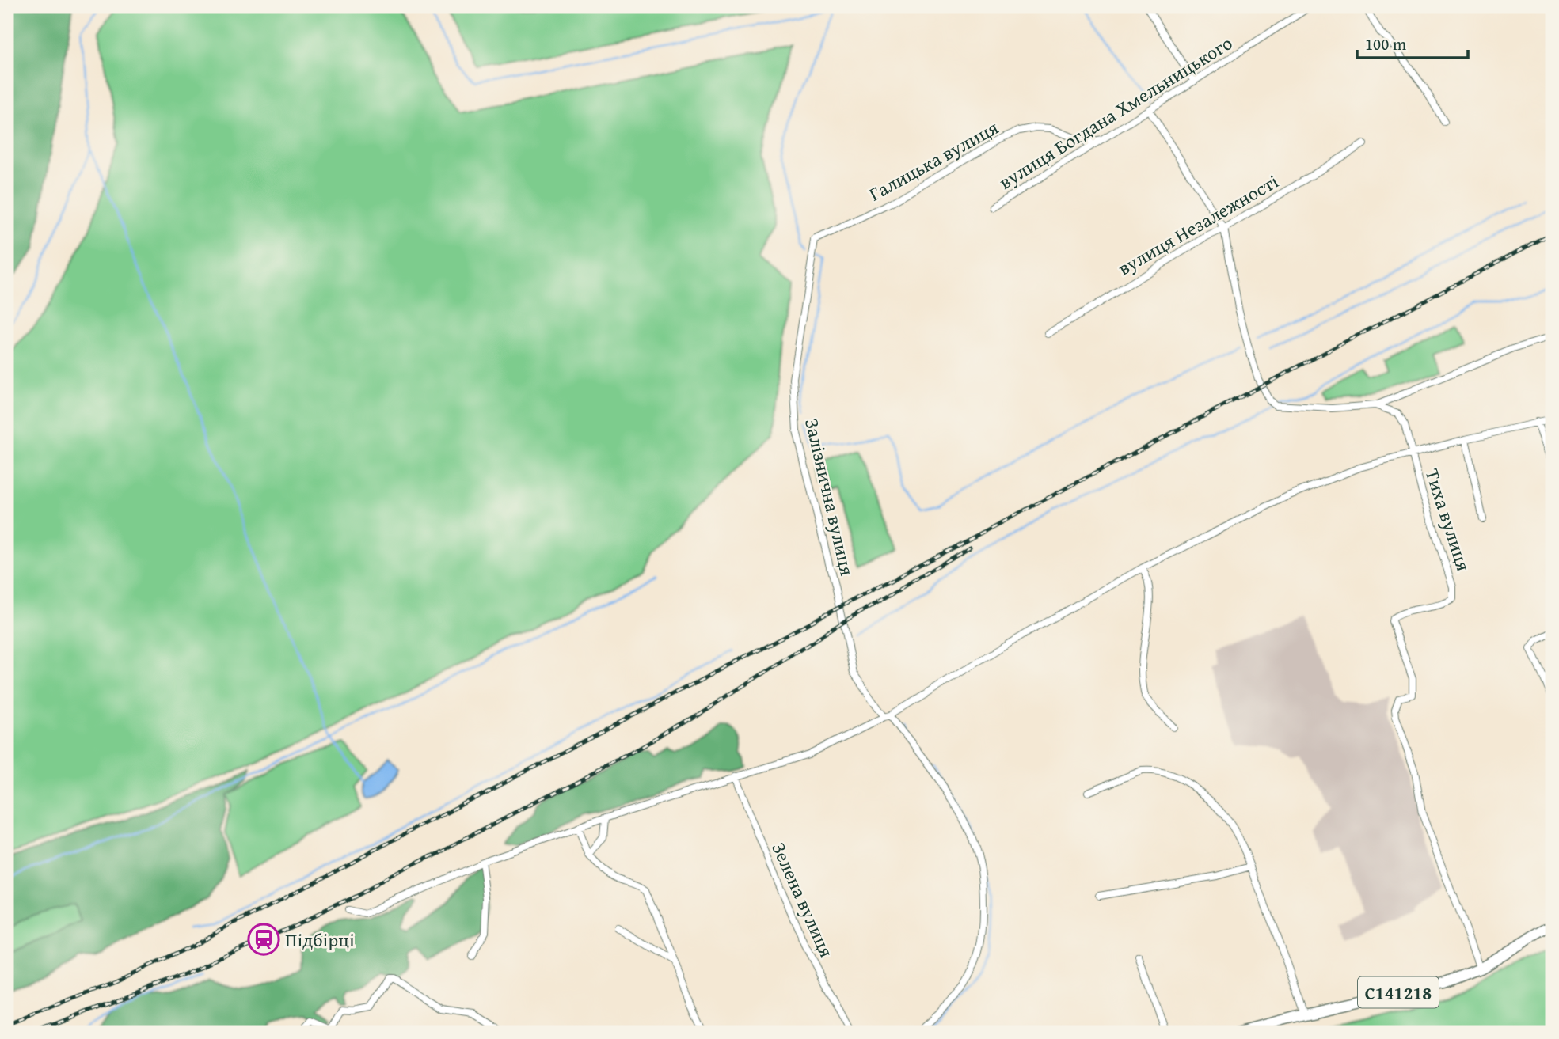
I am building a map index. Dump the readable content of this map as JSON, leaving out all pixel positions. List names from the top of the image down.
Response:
{
  "streets": {
    "main road": ["С141218"],
    "street": [
      "вулиця Богдана Хмельницького",
      "Галицька вулиця",
      "вулиця Незалежності",
      "Залізнична вулиця",
      "Тиха вулиця",
      "Зелена вулиця"
    ]
  },
  "crossings": [
    ["вулиця Богдана Хмельницького", "Галицька вулиця"],
    ["Галицька вулиця", "Залізнична вулиця"],
    ["Тиха вулиця", "С141218"]
  ],
  "places": {
    "station": ["Підбірці"]
  },
  "scale_bar": "100 m"
}
